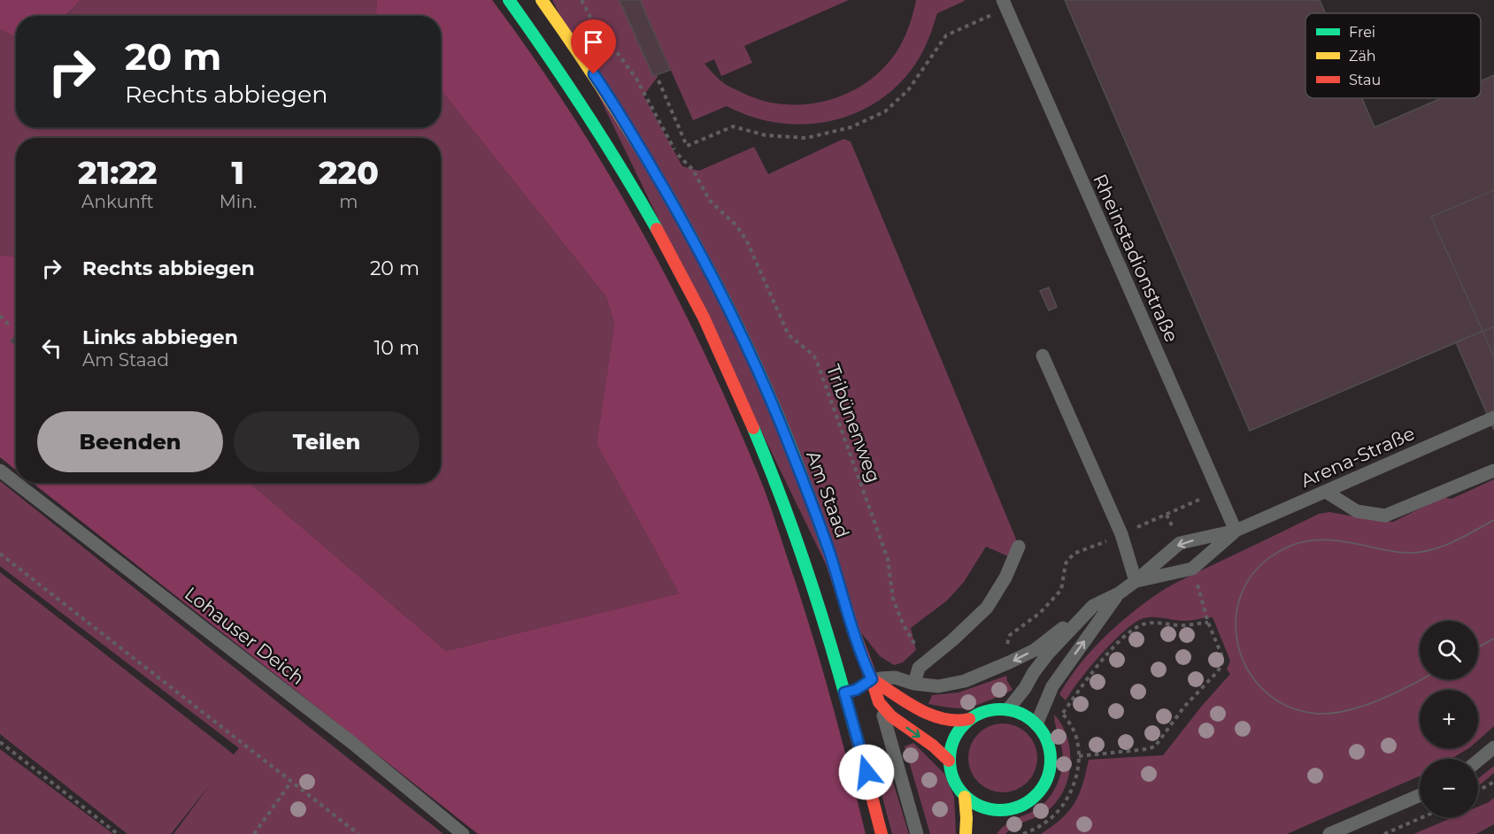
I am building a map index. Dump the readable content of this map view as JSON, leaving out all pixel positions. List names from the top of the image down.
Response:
{
  "streets": {
    "street": ["Am Staad"],
    "lane": ["Rheinstadionstraße", "Arena-Straße", "Lohauser Deich"],
    "path": ["Tribünenweg"]
  },
  "crossings": [
    ["Rheinstadionstraße", "Arena-Straße"],
    ["Arena-Straße", "Am Staad"]
  ],
  "legend": ["Frei", "Zäh", "Stau"],
  "page": {
    "turn": ["20 m", "Rechts abbiegen"],
    "eta": [
      "21:22",
      "Ankunft",
      "1",
      "Min.",
      "220",
      "m"
    ],
    "list": [
      {
        "name": "Rechts abbiegen",
        "value": "20 m"
      },
      {
        "name": "Links abbiegen",
        "note": "Am Staad",
        "value": "10 m"
      }
    ],
    "buttons": ["Beenden", "Teilen"],
    "map_buttons": ["+", "−"]
  }
}
